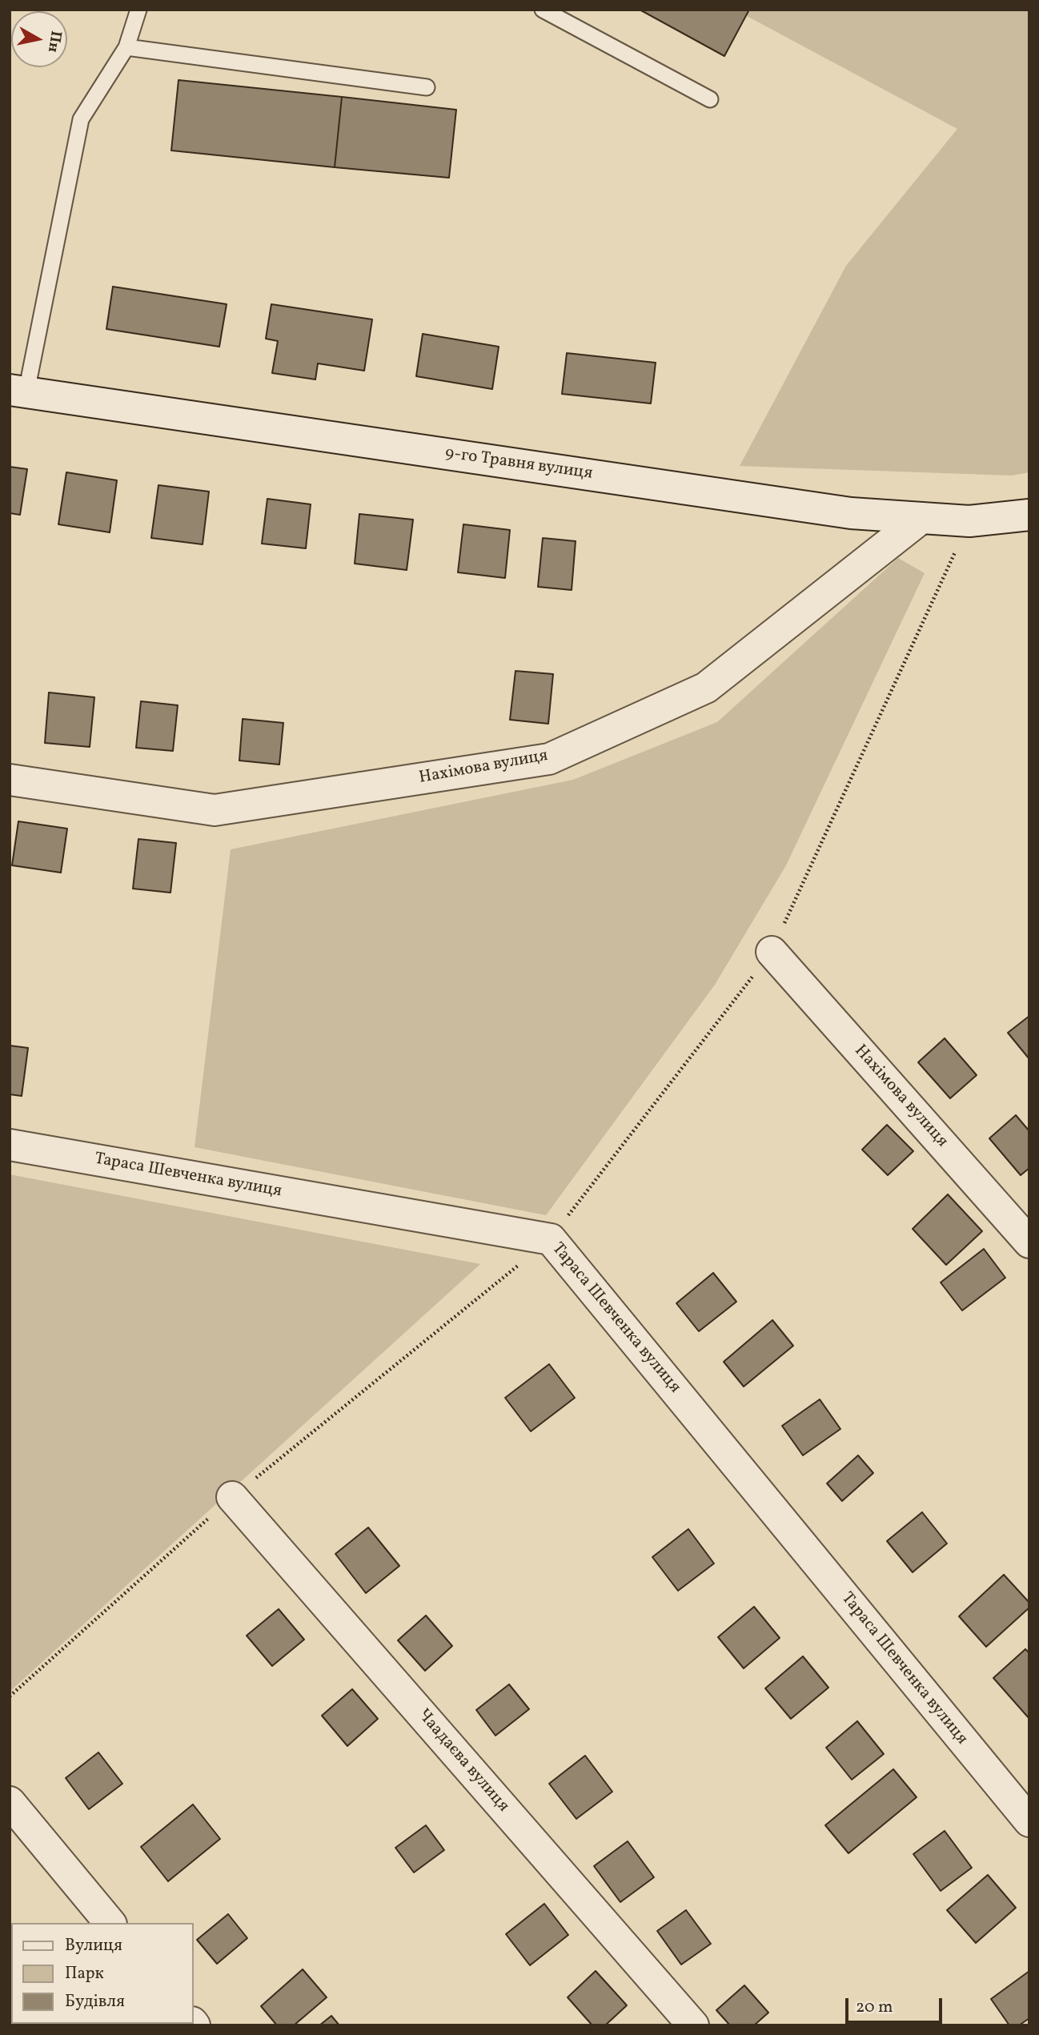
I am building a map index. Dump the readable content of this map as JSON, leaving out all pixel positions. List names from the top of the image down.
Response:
{
  "streets": {
    "street": [
      "9-го Травня вулиця",
      "Нахімова вулиця",
      "Тараса Шевченка вулиця",
      "Чаадаєва вулиця"
    ]
  },
  "crossings": [
    ["9-го Травня вулиця", "Нахімова вулиця"]
  ],
  "legend": ["Вулиця", "Парк", "Будівля"],
  "scale_bar": "20 m",
  "north": "right"
}
